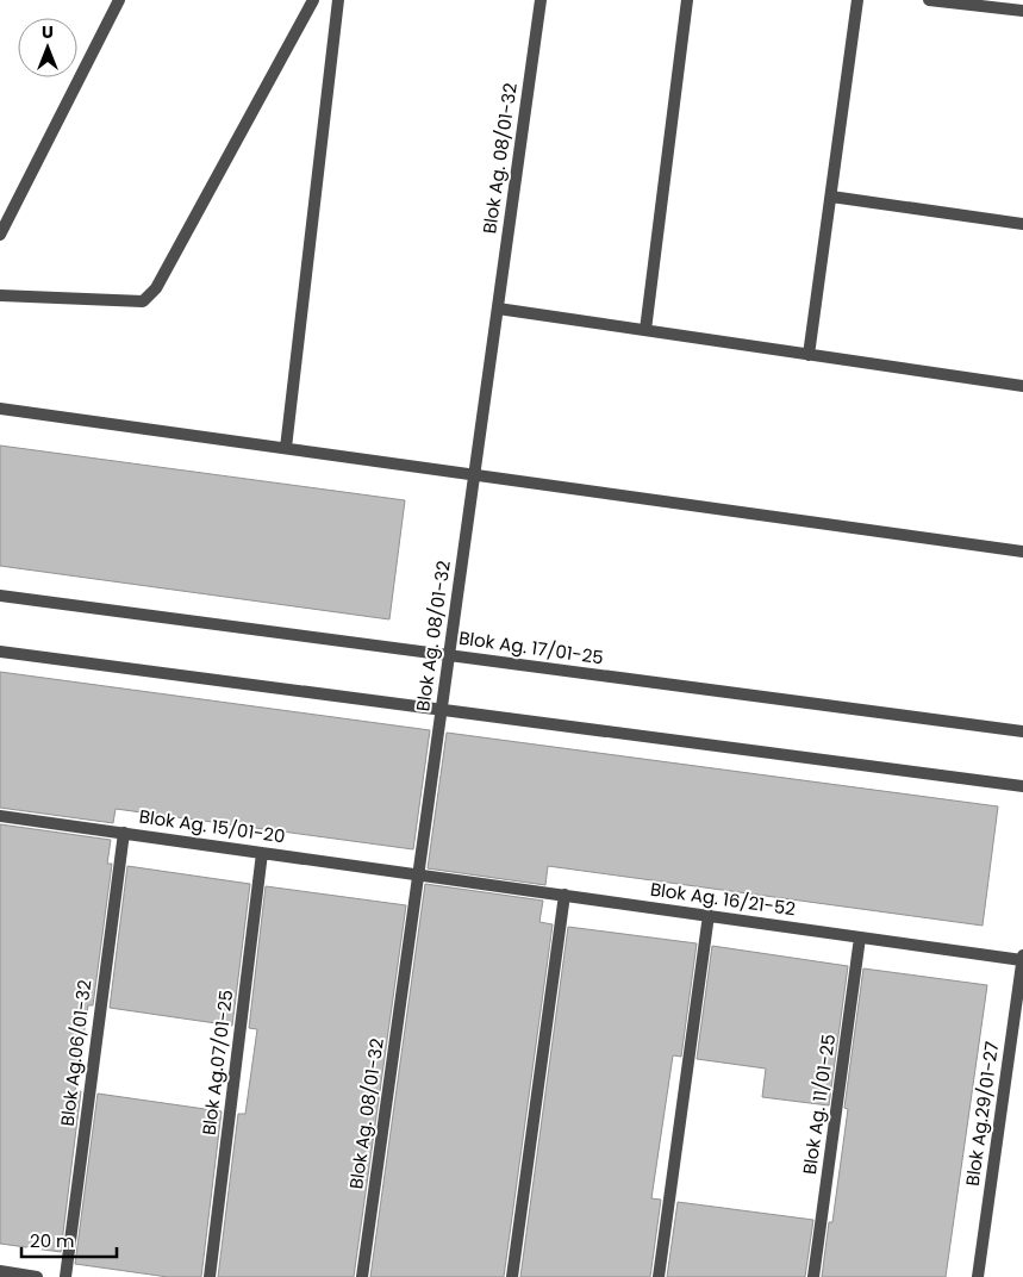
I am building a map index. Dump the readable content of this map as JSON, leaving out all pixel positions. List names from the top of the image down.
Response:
{
  "streets": {
    "street": [
      "Blok Ag. 08/01-32",
      "Blok Ag. 17/01-25",
      "Blok Ag. 15/01-20",
      "Blok Ag. 16/21-52",
      "Blok Ag.06/01-32",
      "Blok Ag.07/01-25",
      "Blok Ag. 11/01-25",
      "Blok Ag.29/01-27"
    ]
  },
  "crossings": [
    ["Blok Ag. 08/01-32", "Blok Ag. 17/01-25"],
    ["Blok Ag. 08/01-32", "Blok Ag. 15/01-20"],
    ["Blok Ag. 08/01-32", "Blok Ag. 16/21-52"],
    ["Blok Ag. 15/01-20", "Blok Ag. 16/21-52"],
    ["Blok Ag. 15/01-20", "Blok Ag.06/01-32"],
    ["Blok Ag. 15/01-20", "Blok Ag.07/01-25"],
    ["Blok Ag. 16/21-52", "Blok Ag. 11/01-25"],
    ["Blok Ag. 16/21-52", "Blok Ag.29/01-27"]
  ],
  "scale_bar": "20 m",
  "north": "top"
}
